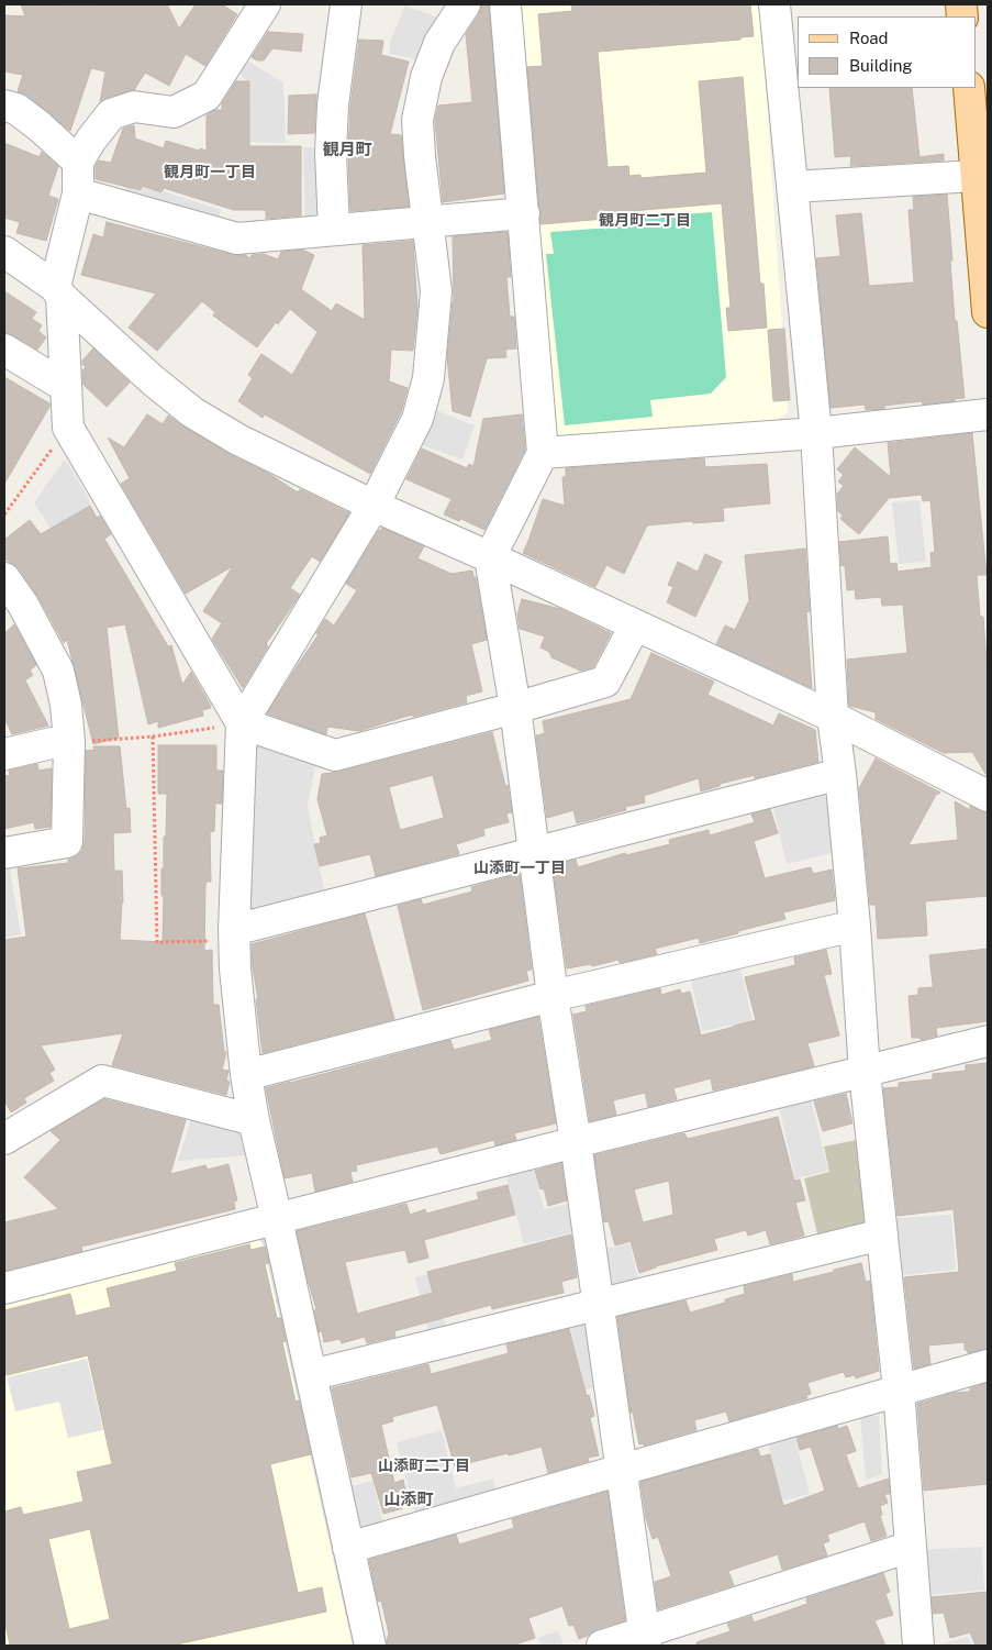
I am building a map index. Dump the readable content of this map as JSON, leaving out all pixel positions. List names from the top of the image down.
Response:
{
  "districts": [
    "観月町",
    "観月町一丁目",
    "観月町二丁目",
    "山添町一丁目",
    "山添町二丁目",
    "山添町"
  ],
  "legend": ["Road", "Building"]
}
